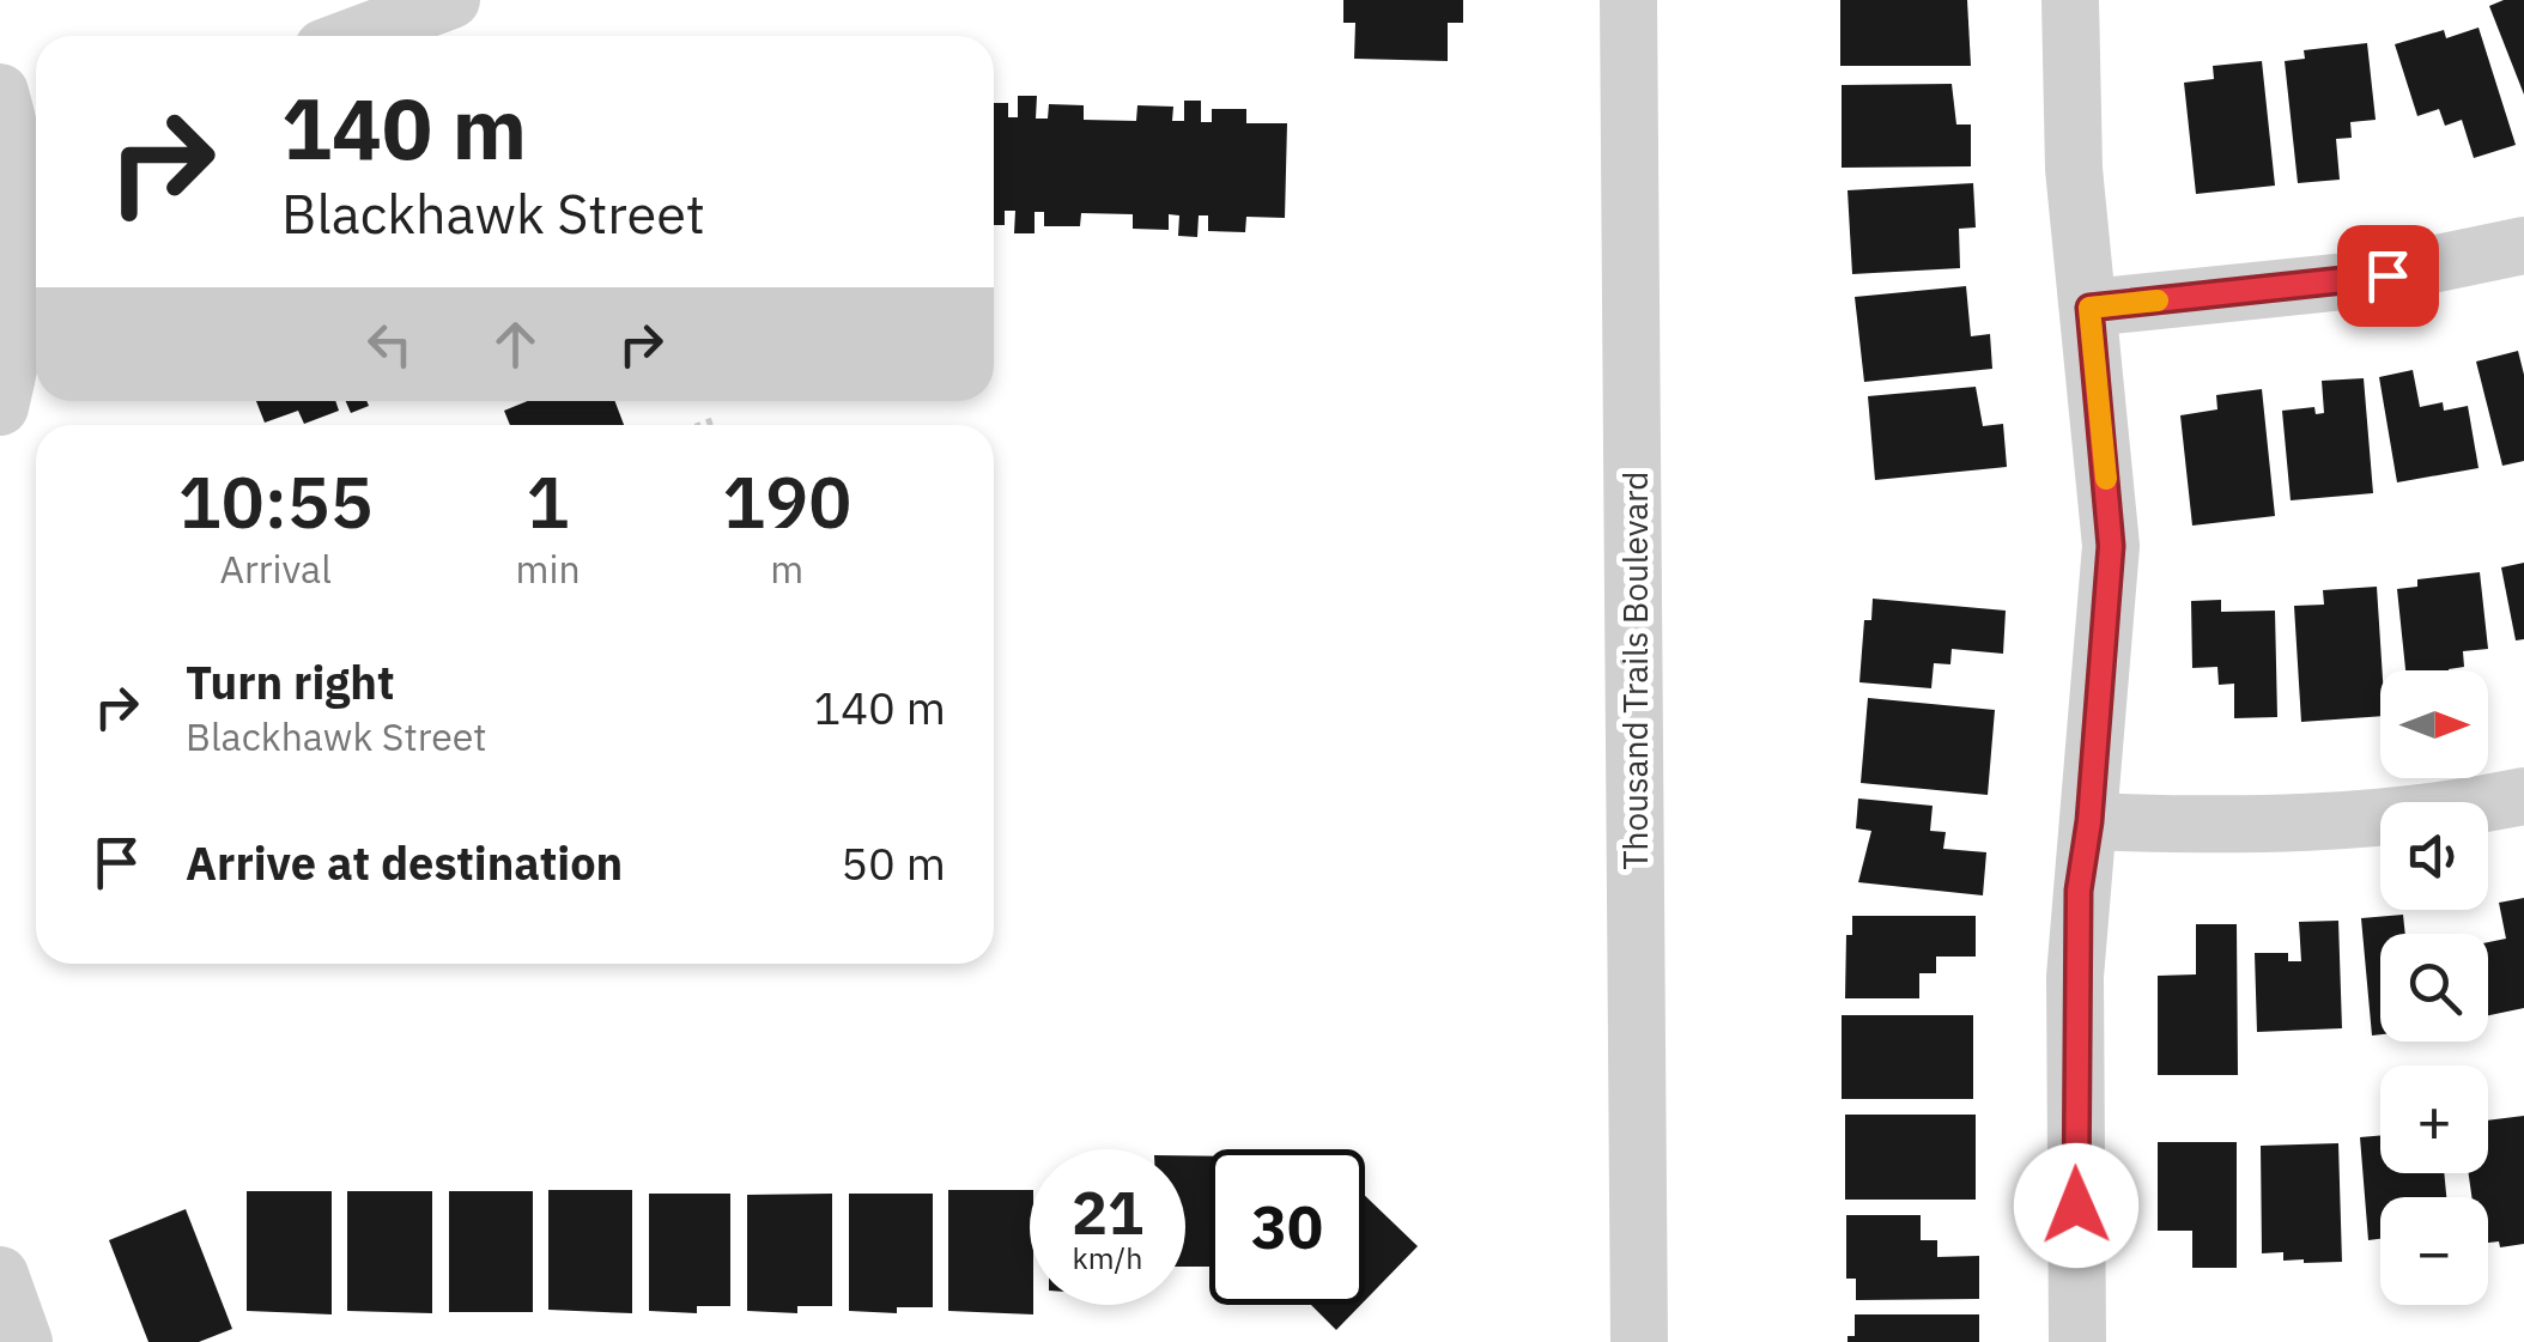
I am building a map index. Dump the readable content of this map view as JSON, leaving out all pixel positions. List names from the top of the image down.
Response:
{
  "streets": {
    "street": ["Thousand Trails Boulevard"]
  },
  "north": "right",
  "page": {
    "turn": ["140 m", "Blackhawk Street"],
    "eta": [
      "10:55",
      "Arrival",
      "1",
      "min",
      "190",
      "m"
    ],
    "list": [
      {
        "name": "Turn right",
        "note": "Blackhawk Street",
        "value": "140 m"
      },
      {
        "name": "Arrive at destination",
        "value": "50 m"
      }
    ],
    "map_buttons": ["+", "−"],
    "speed": "21 km/h",
    "limit": "30"
  }
}
